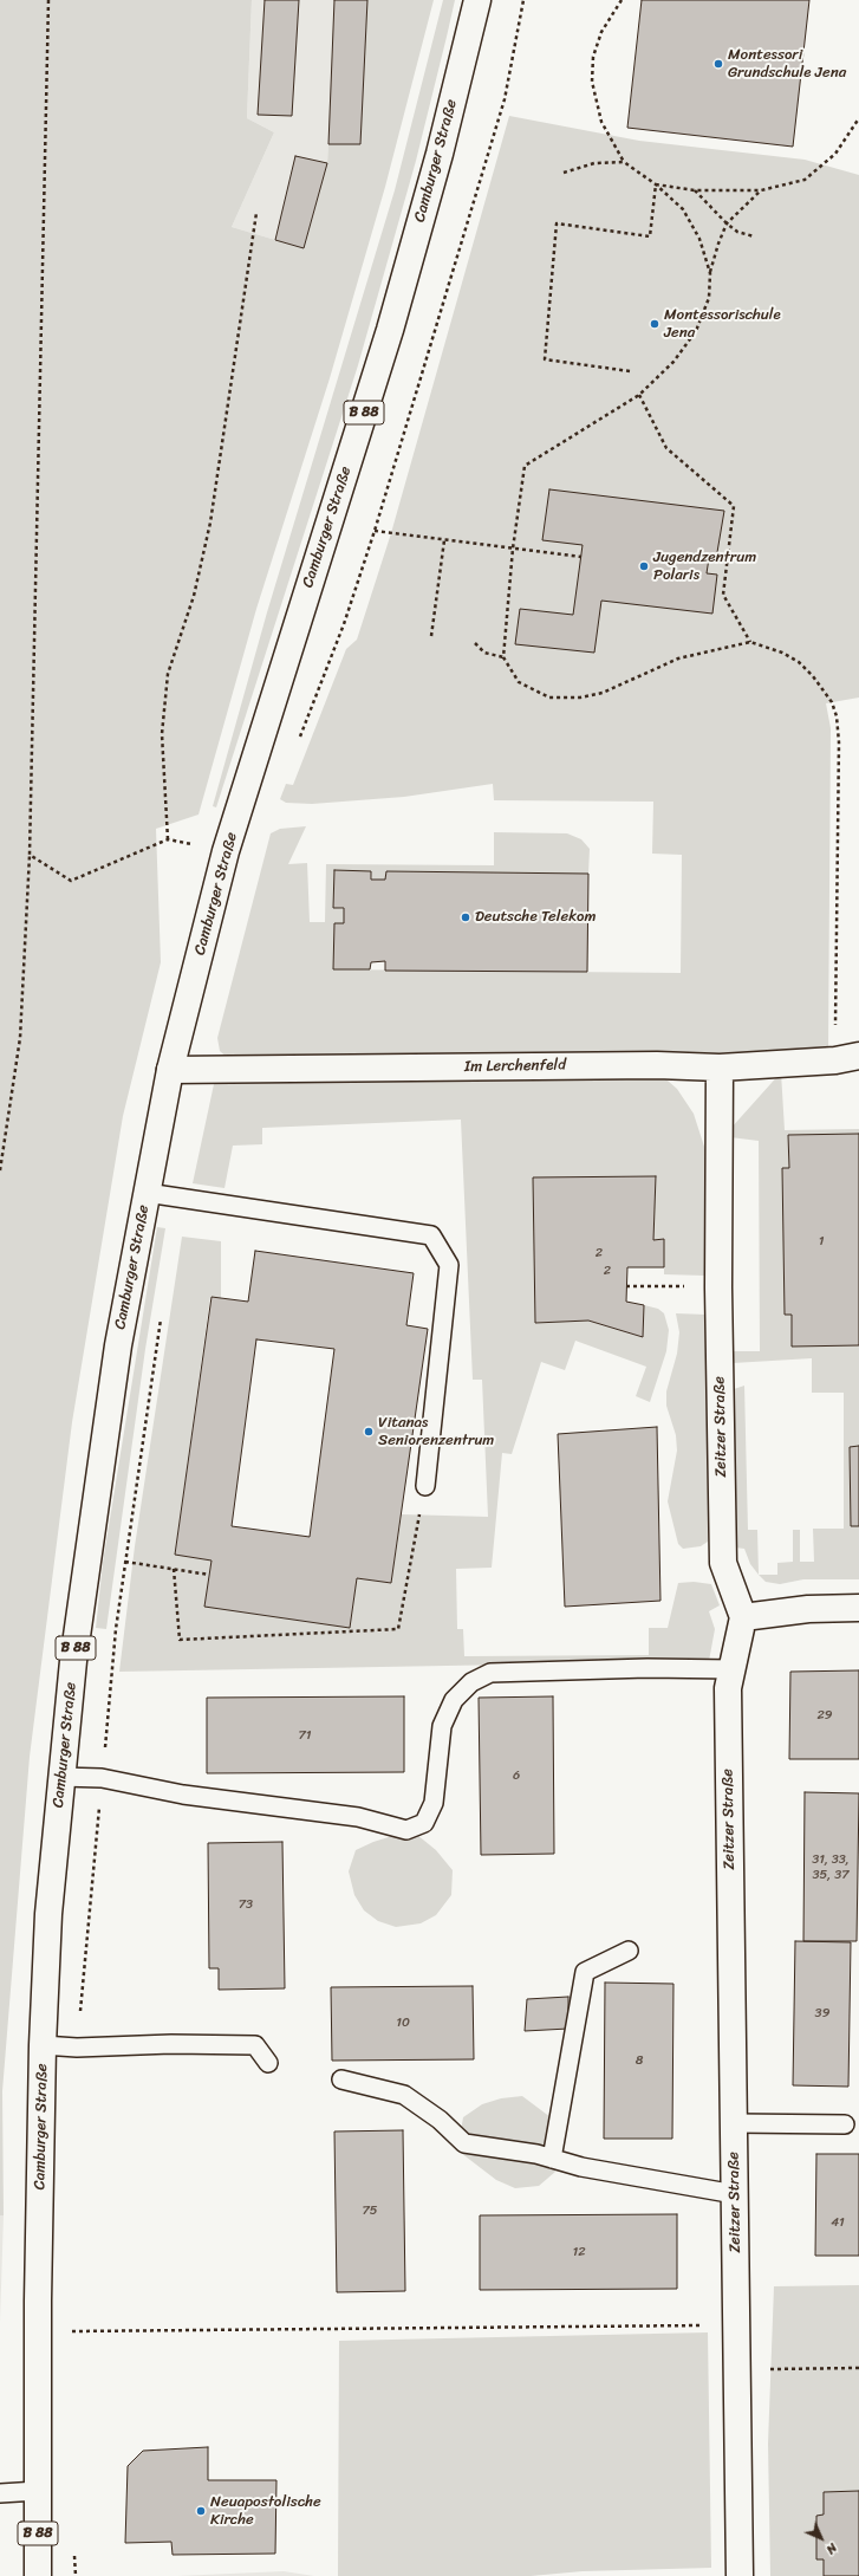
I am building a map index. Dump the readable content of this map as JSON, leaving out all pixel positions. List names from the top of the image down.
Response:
{
  "streets": {
    "main road": [
      "Camburger Straße",
      "B 88",
      "Im Lerchenfeld",
      "Zeitzer Straße"
    ]
  },
  "crossings": [
    ["Camburger Straße", "Im Lerchenfeld"],
    ["Im Lerchenfeld", "Zeitzer Straße"]
  ],
  "places": [
    "Montessori Grundschule Jena",
    "Montessorischule Jena",
    "Jugendzentrum Polaris",
    "Deutsche Telekom",
    "Vitanas Seniorenzentrum",
    "Neuapostolische Kirche"
  ],
  "house_numbers": [
    "1",
    "2",
    "2",
    "29",
    "71",
    "6",
    "31, 33, 35, 37",
    "73",
    "39",
    "10",
    "8",
    "75",
    "41",
    "12"
  ],
  "north": "bottom right"
}
